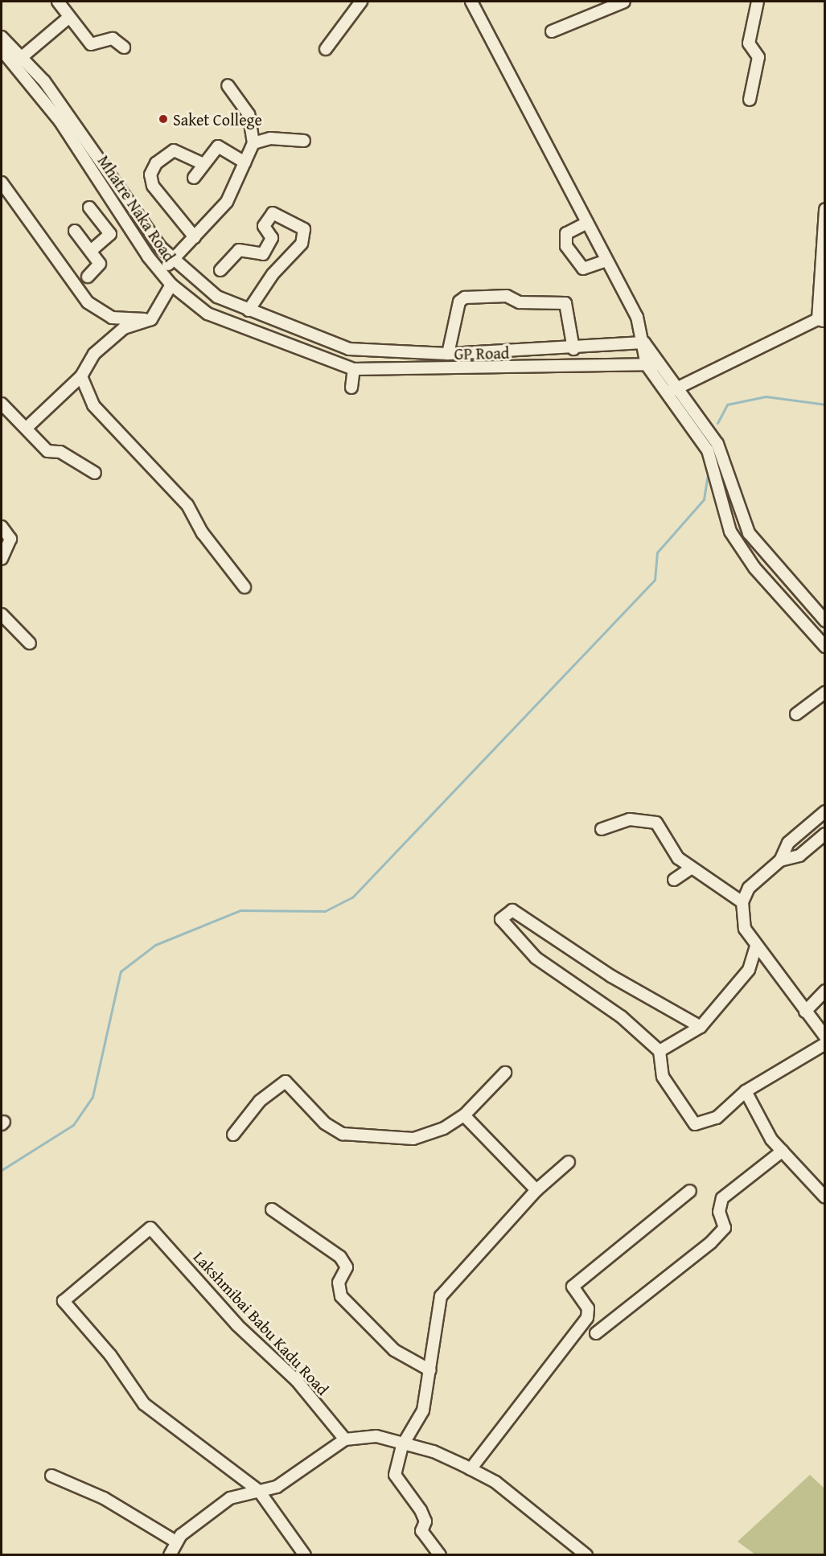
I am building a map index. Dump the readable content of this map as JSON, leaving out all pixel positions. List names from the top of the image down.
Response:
{
  "streets": {
    "street": ["Mhatre Naka Road", "GP Road", "Lakshmibai Babu Kadu Road"]
  },
  "crossings": [
    ["Mhatre Naka Road", "GP Road"]
  ],
  "places": ["Saket College"]
}
